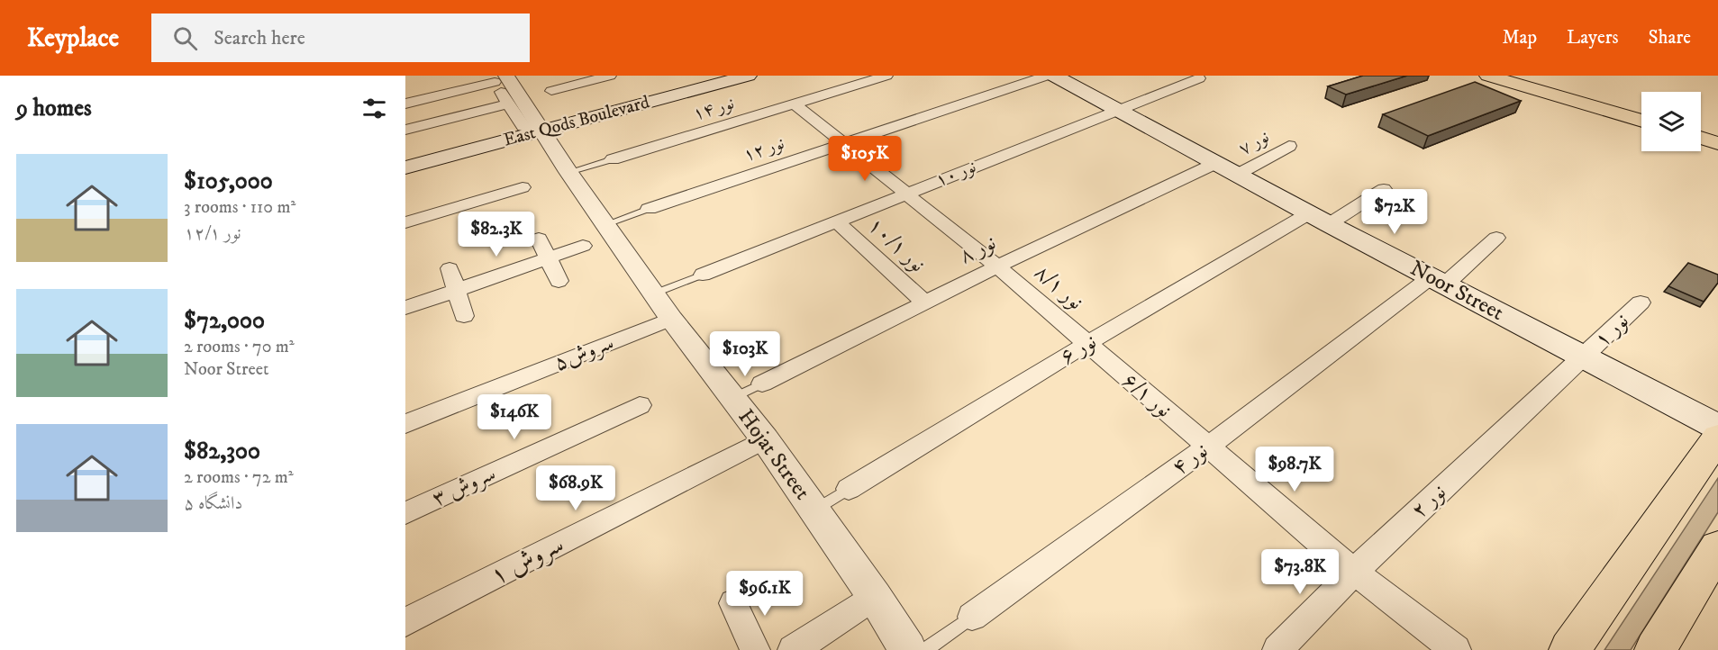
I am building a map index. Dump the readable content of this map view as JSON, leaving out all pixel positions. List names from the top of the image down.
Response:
{
  "streets": {
    "main road": ["East Qods Boulevard", "Noor Street"],
    "street": [
      "نور ۱۴",
      "نور ۷",
      "نور ۱۲",
      "نور ۱۰",
      "نور ۱۰/۱",
      "نور ۸",
      "نور ۸/۱",
      "نور ۱",
      "نور ۶",
      "سروش۵",
      "نور ۶/۱",
      "Hojat Street",
      "نور ۴",
      "سروش ۳",
      "نور ۲",
      "سروش ۱"
    ]
  },
  "crossings": [
    ["نور ۱۴", "نور ۸/۱"],
    ["East Qods Boulevard", "Hojat Street"],
    ["نور ۷", "نور ۸"],
    ["نور ۷", "Noor Street"],
    ["نور ۱۲", "نور ۸/۱"],
    ["نور ۱۰", "نور ۱۰/۱"],
    ["نور ۱۰", "نور ۸/۱"],
    ["نور ۱۰", "Noor Street"],
    ["نور ۱۰/۱", "نور ۸"],
    ["نور ۸", "نور ۸/۱"],
    ["نور ۸", "Noor Street"],
    ["نور ۸/۱", "نور ۶"],
    ["نور ۸/۱", "نور ۶/۱"],
    ["Noor Street", "نور ۱"],
    ["Noor Street", "نور ۶"],
    ["Noor Street", "نور ۴"],
    ["Noor Street", "نور ۲"],
    ["نور ۱", "نور ۲"],
    ["نور ۶", "نور ۶/۱"],
    ["سروش۵", "Hojat Street"],
    ["نور ۶/۱", "نور ۴"],
    ["نور ۶/۱", "نور ۲"],
    ["Hojat Street", "سروش ۱"]
  ],
  "page": {
    "header": "Keyplace",
    "search": "Search here",
    "nav": ["Map", "Layers", "Share"],
    "heading": "9 homes",
    "price": [
      "$105K",
      "$72K",
      "$82.3K",
      "$103K",
      "$146K",
      "$98.7K",
      "$68.9K",
      "$73.8K",
      "$96.1K"
    ],
    "list": [
      {
        "name": "$105,000",
        "note": "3 rooms · 110 m² · نور ۱۲/۱"
      },
      {
        "name": "$72,000",
        "note": "2 rooms · 70 m² · Noor Street"
      },
      {
        "name": "$82,300",
        "note": "2 rooms · 72 m² · دانشگاه ۵"
      }
    ]
  }
}
